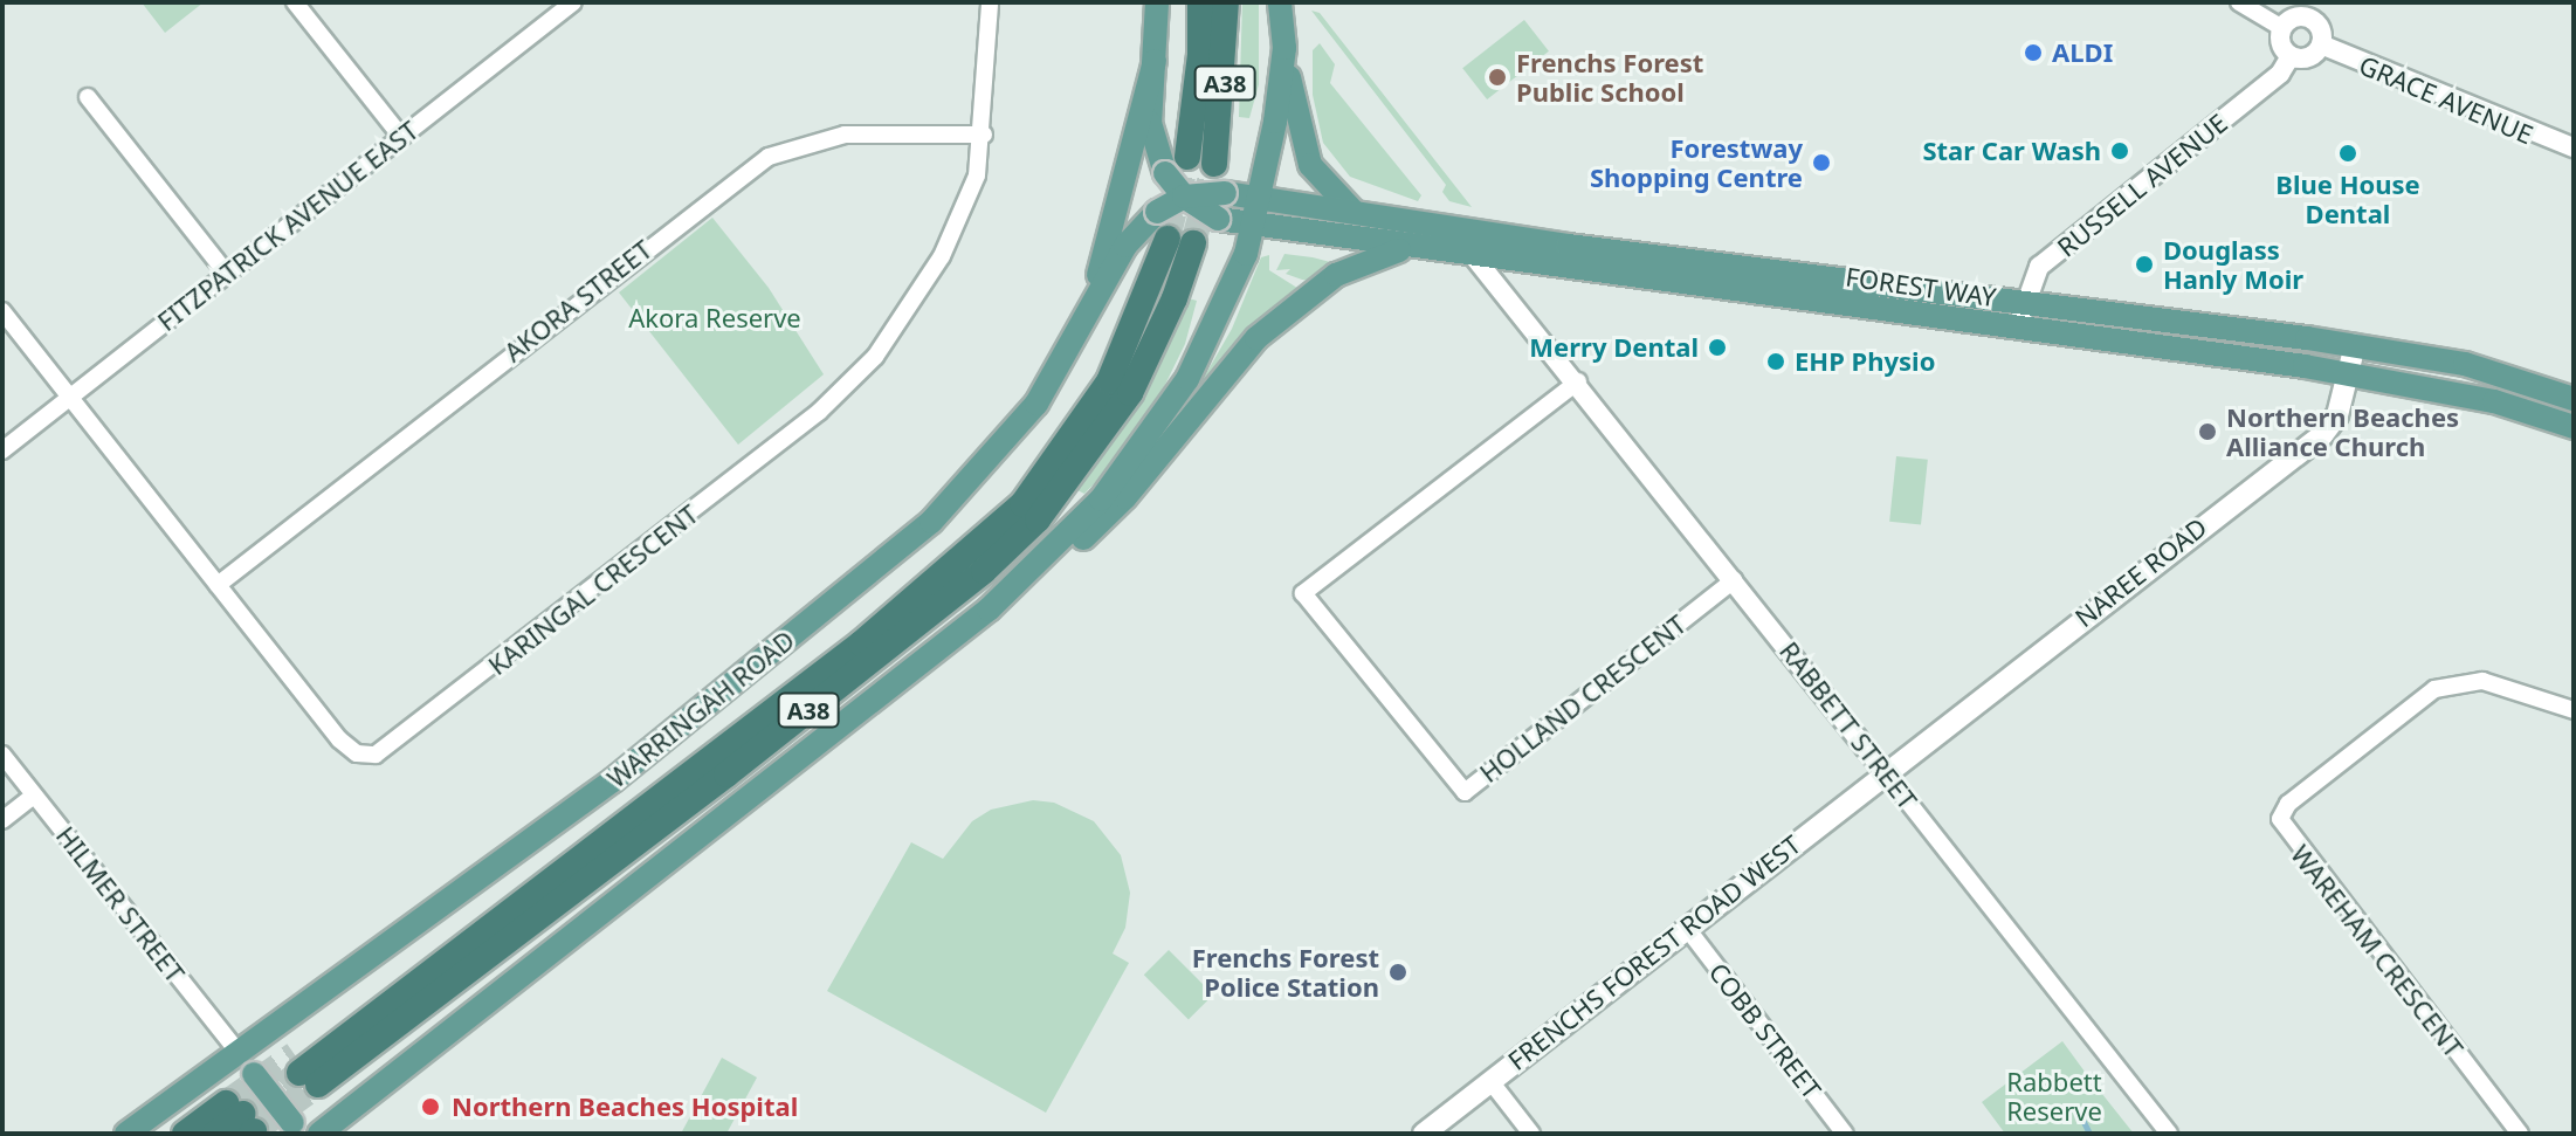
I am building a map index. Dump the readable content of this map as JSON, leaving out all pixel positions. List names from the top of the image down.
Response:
{
  "streets": {
    "highway": ["A38", "WARRINGAH ROAD"],
    "main road": ["FOREST WAY", "NAREE ROAD", "FRENCHS FOREST ROAD WEST"],
    "street": [
      "GRACE AVENUE",
      "RUSSELL AVENUE",
      "FITZPATRICK AVENUE EAST",
      "AKORA STREET",
      "KARINGAL CRESCENT",
      "HOLLAND CRESCENT",
      "RABBETT STREET",
      "HILMER STREET",
      "WAREHAM CRESCENT",
      "COBB STREET"
    ]
  },
  "crossings": [
    ["A38", "FOREST WAY"],
    ["A38", "WARRINGAH ROAD"],
    ["GRACE AVENUE", "RUSSELL AVENUE"],
    ["RUSSELL AVENUE", "FOREST WAY"],
    ["FITZPATRICK AVENUE EAST", "KARINGAL CRESCENT"],
    ["FOREST WAY", "NAREE ROAD"],
    ["FOREST WAY", "WARRINGAH ROAD"],
    ["FOREST WAY", "RABBETT STREET"],
    ["AKORA STREET", "KARINGAL CRESCENT"],
    ["NAREE ROAD", "RABBETT STREET"],
    ["NAREE ROAD", "FRENCHS FOREST ROAD WEST"],
    ["HOLLAND CRESCENT", "RABBETT STREET"],
    ["WARRINGAH ROAD", "HILMER STREET"],
    ["RABBETT STREET", "FRENCHS FOREST ROAD WEST"],
    ["FRENCHS FOREST ROAD WEST", "COBB STREET"]
  ],
  "parks": ["Akora Reserve", "Rabbett Reserve"],
  "places": [
    "ALDI",
    "Frenchs Forest Public School",
    "Star Car Wash",
    "Blue House Dental",
    "Forestway Shopping Centre",
    "Douglass Hanly Moir",
    "Merry Dental",
    "EHP Physio",
    "Northern Beaches Alliance Church",
    "Frenchs Forest Police Station",
    "Northern Beaches Hospital"
  ]
}
